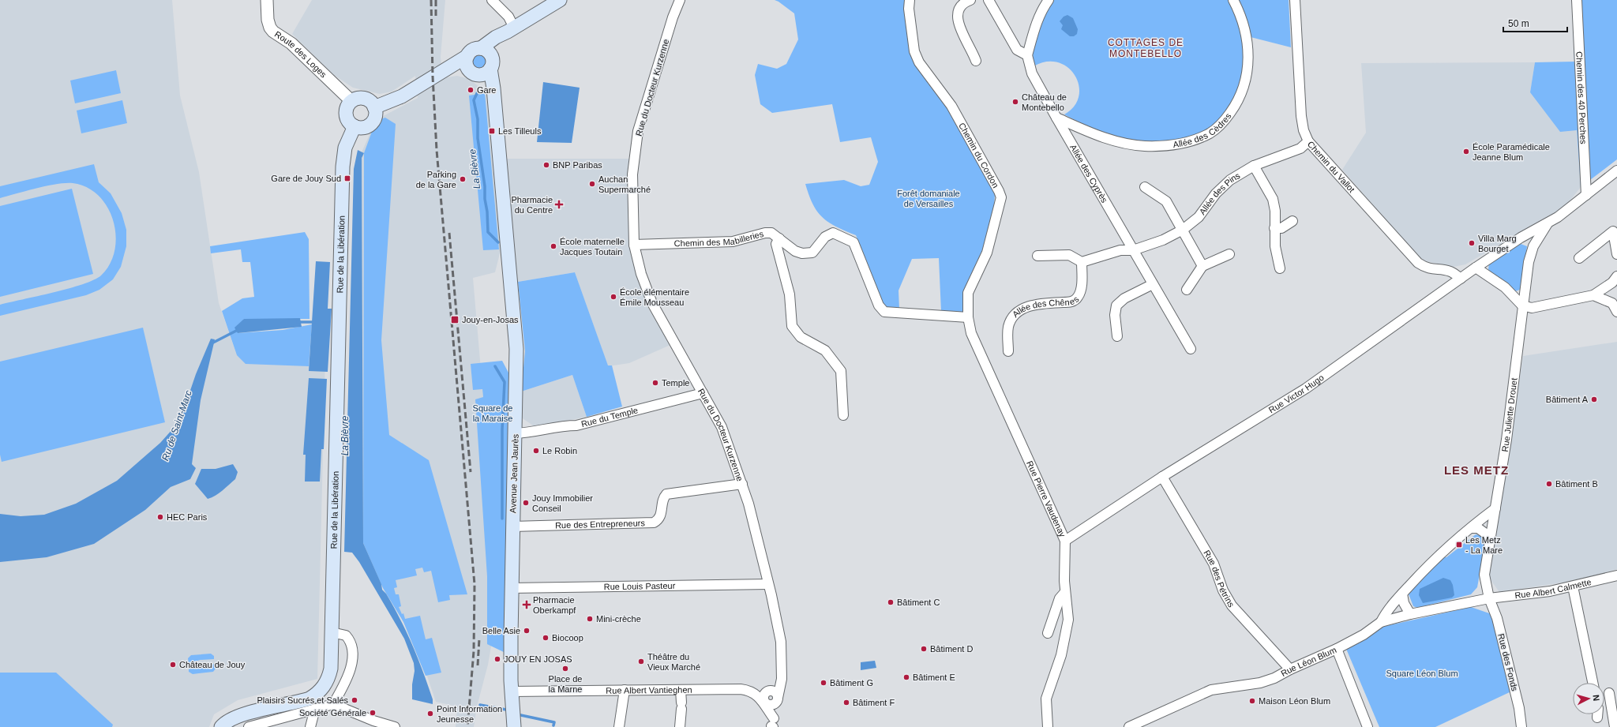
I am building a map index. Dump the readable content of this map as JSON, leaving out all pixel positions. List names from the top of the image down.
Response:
{
  "streets": {
    "main road": ["Rue de la Libération", "Avenue Jean Jaurès"],
    "street": [
      "Route des Loges",
      "Rue du Docteur Kurzenne",
      "Chemin des 40 Perches",
      "Allée des Cèdres",
      "Chemin du Cordon",
      "Chemin du Vallot",
      "Allée des Cyprès",
      "Allée des Pins",
      "Chemin des Mabilleries",
      "Allée des Chênes",
      "Rue Victor Hugo",
      "Rue Juliette Drouet",
      "Rue du Temple",
      "Rue Pierre Vaudenay",
      "Rue des Entrepreneurs",
      "Rue des Pétrins",
      "Rue Louis Pasteur",
      "Rue Albert Calmette",
      "Rue Léon Blum",
      "Rue des Fonds",
      "Rue Albert Vantieghen"
    ]
  },
  "crossings": [
    ["Route des Loges", "Rue de la Libération"],
    ["Rue du Docteur Kurzenne", "Chemin des Mabilleries"],
    ["Rue du Docteur Kurzenne", "Rue du Temple"],
    ["Rue du Docteur Kurzenne", "Rue des Entrepreneurs"],
    ["Rue du Docteur Kurzenne", "Rue Louis Pasteur"],
    ["Rue du Docteur Kurzenne", "Rue Albert Vantieghen"],
    ["Allée des Cèdres", "Allée des Cyprès"],
    ["Chemin du Cordon", "Chemin des Mabilleries"],
    ["Chemin du Cordon", "Rue Pierre Vaudenay"],
    ["Chemin du Vallot", "Allée des Pins"],
    ["Chemin du Vallot", "Rue Victor Hugo"],
    ["Allée des Cyprès", "Allée des Pins"],
    ["Allée des Pins", "Allée des Chênes"],
    ["Chemin des Mabilleries", "Rue Pierre Vaudenay"],
    ["Rue Victor Hugo", "Rue Juliette Drouet"],
    ["Rue Victor Hugo", "Rue Pierre Vaudenay"],
    ["Rue Victor Hugo", "Rue des Pétrins"],
    ["Rue Juliette Drouet", "Rue Albert Calmette"],
    ["Rue Juliette Drouet", "Rue Léon Blum"],
    ["Rue Juliette Drouet", "Rue des Fonds"],
    ["Rue du Temple", "Avenue Jean Jaurès"],
    ["Avenue Jean Jaurès", "Rue des Entrepreneurs"],
    ["Avenue Jean Jaurès", "Rue Louis Pasteur"],
    ["Avenue Jean Jaurès", "Rue Albert Vantieghen"],
    ["Rue des Pétrins", "Rue Léon Blum"],
    ["Rue Albert Calmette", "Rue Léon Blum"],
    ["Rue Albert Calmette", "Rue des Fonds"],
    ["Rue Léon Blum", "Rue des Fonds"]
  ],
  "districts": ["COTTAGES DE MONTEBELLO", "LES METZ"],
  "water": ["La Bièvre", "Ru de Saint-Marc"],
  "parks": ["Forêt domaniale de Versailles", "Square de la Maraise", "Square Léon Blum"],
  "places": {
    "other": [
      "Gare",
      "Château de Montebello",
      "École Paramédicale Jeanne Blum",
      "BNP Paribas",
      "Parking de la Gare",
      "Auchan Supermarché",
      "Villa Marg Bourget",
      "École maternelle Jacques Toutain",
      "École élémentaire Émile Mousseau",
      "Temple",
      "Bâtiment A",
      "Le Robin",
      "Bâtiment B",
      "Jouy Immobilier Conseil",
      "HEC Paris",
      "Bâtiment C",
      "Mini-crèche",
      "Belle Asie",
      "Biocoop",
      "Bâtiment D",
      "JOUY EN JOSAS",
      "Théâtre du Vieux Marché",
      "Château de Jouy",
      "Place de la Marne",
      "Bâtiment E",
      "Bâtiment G",
      "Plaisirs Sucrés et Salés",
      "Maison Léon Blum",
      "Bâtiment F",
      "Société Générale",
      "Point Information Jeunesse"
    ],
    "transit": [
      "Les Tilleuls",
      "Gare de Jouy Sud",
      "Jouy-en-Josas",
      "Les Metz - La Mare"
    ],
    "health": ["Pharmacie du Centre", "Pharmacie Oberkampf"]
  },
  "scale_bar": "50 m",
  "north": "right"
}
